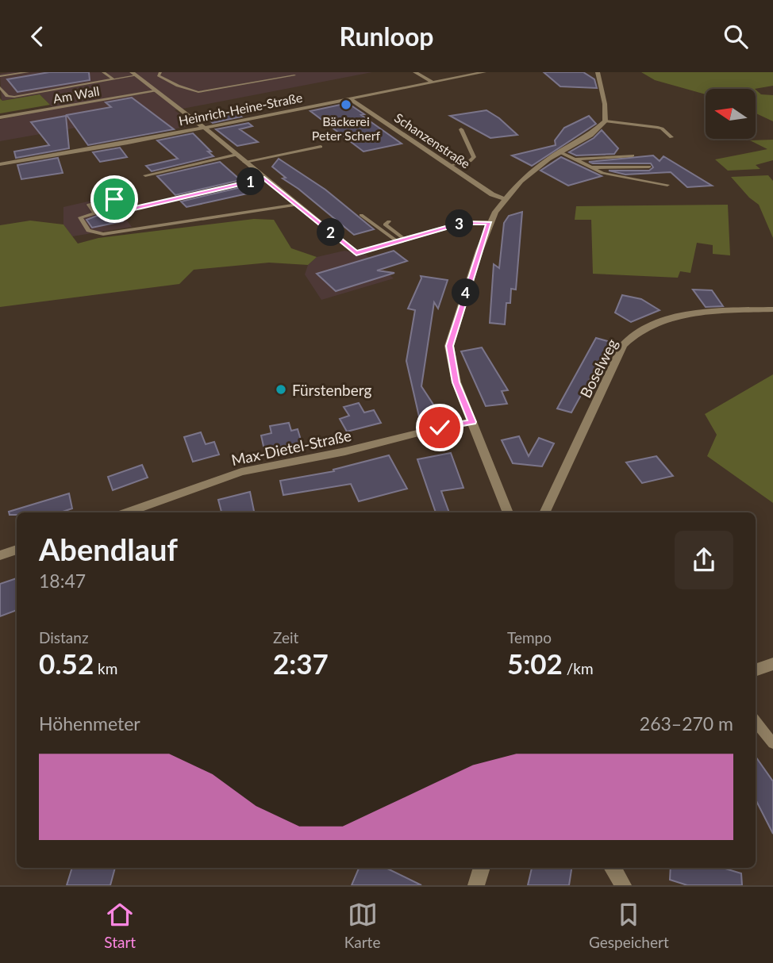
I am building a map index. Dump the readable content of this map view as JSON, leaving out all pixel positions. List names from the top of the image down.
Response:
{
  "streets": {
    "street": [
      "Heinrich-Heine-Straße",
      "Schanzenstraße",
      "Boselweg",
      "Max-Dietel-Straße"
    ],
    "lane": ["Am Wall"]
  },
  "crossings": [
    ["Heinrich-Heine-Straße", "Schanzenstraße"]
  ],
  "places": ["Bäckerei Peter Scherf", "Fürstenberg"],
  "north": "left",
  "page": {
    "header": "Runloop",
    "pins": [
      "1",
      "3",
      "2",
      "4"
    ],
    "heading": ["Abendlauf", "18:47"],
    "stats": [
      ["Distanz", "0.52 km"],
      ["Zeit", "2:37"],
      ["Tempo", "5:02 /km"]
    ],
    "chart": ["Höhenmeter", "263–270 m"],
    "tabs": ["Start", "Karte", "Gespeichert"]
  }
}
